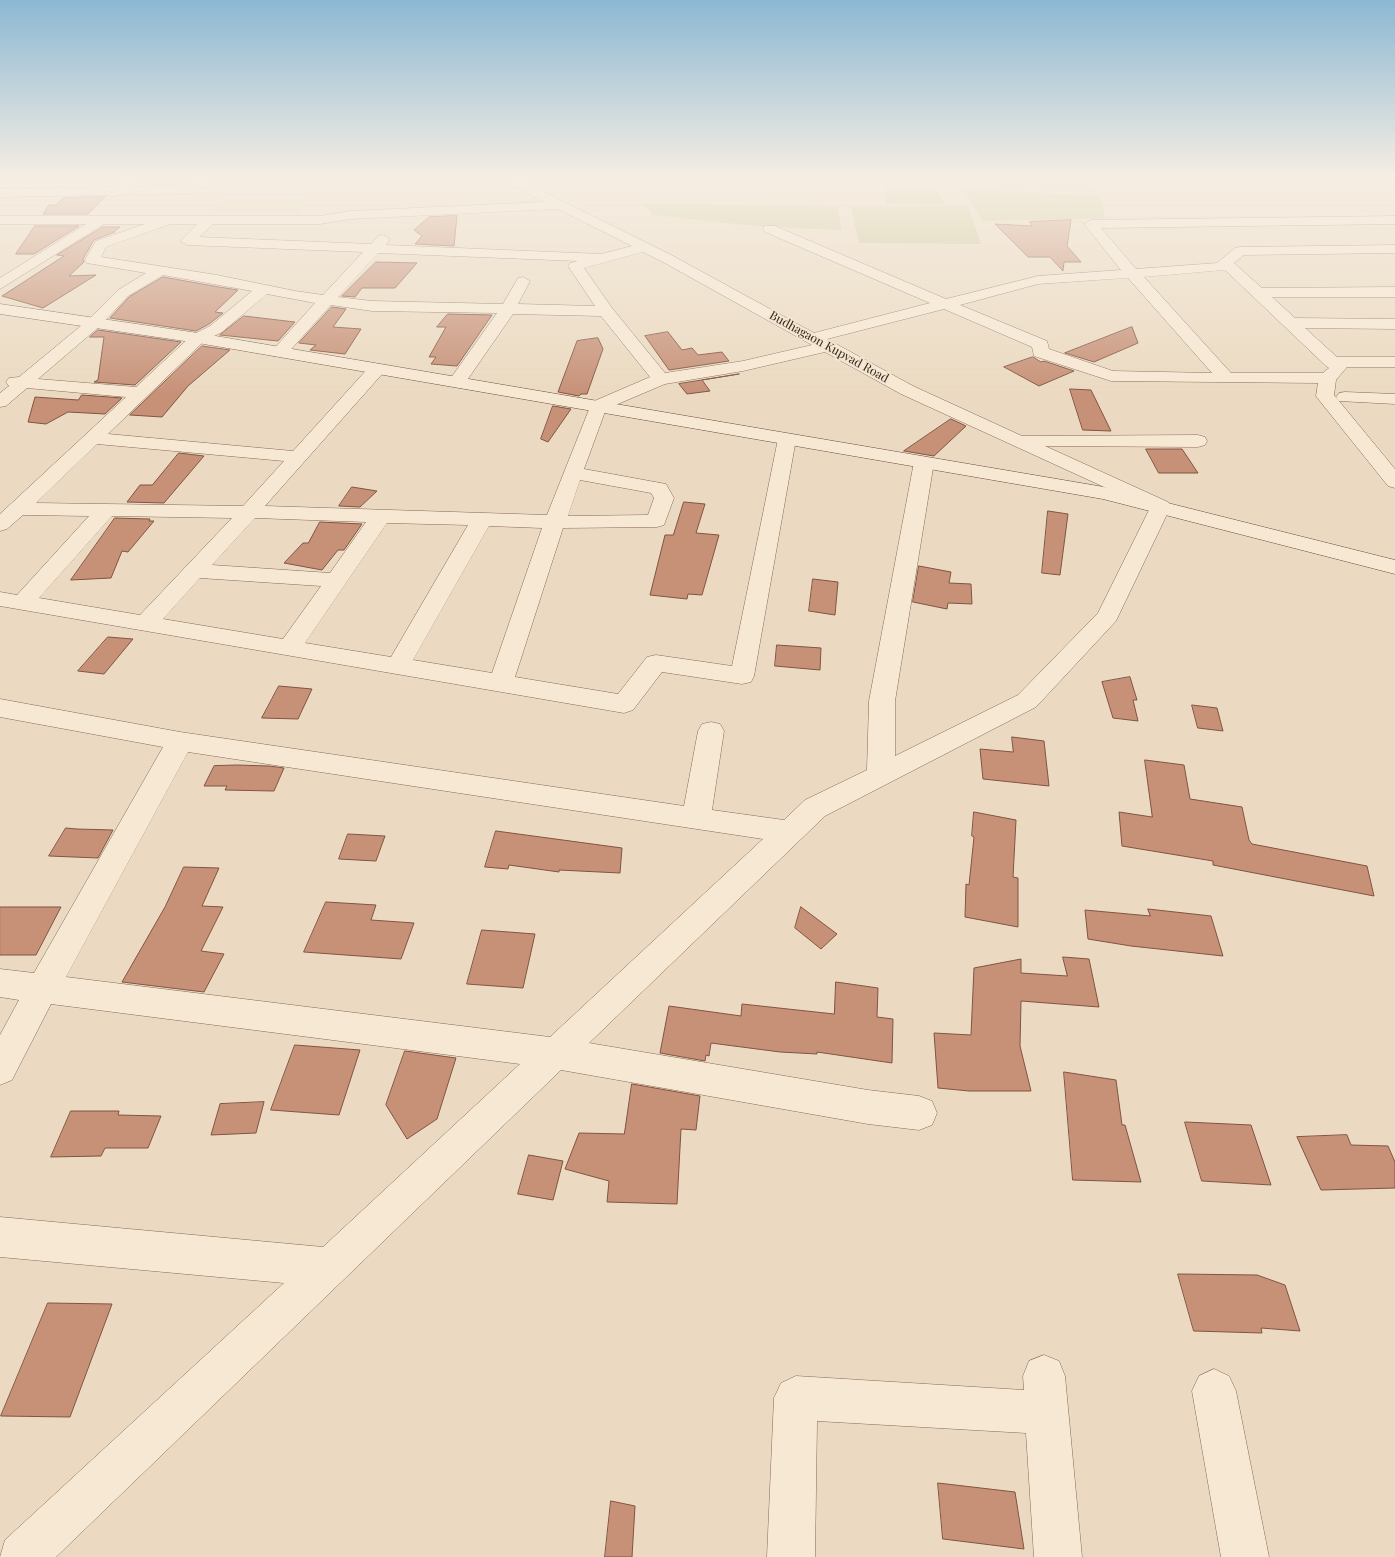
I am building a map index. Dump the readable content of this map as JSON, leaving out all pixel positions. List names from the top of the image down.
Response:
{
  "streets": {
    "street": ["Budhagaon Kupvad Road"]
  }
}
